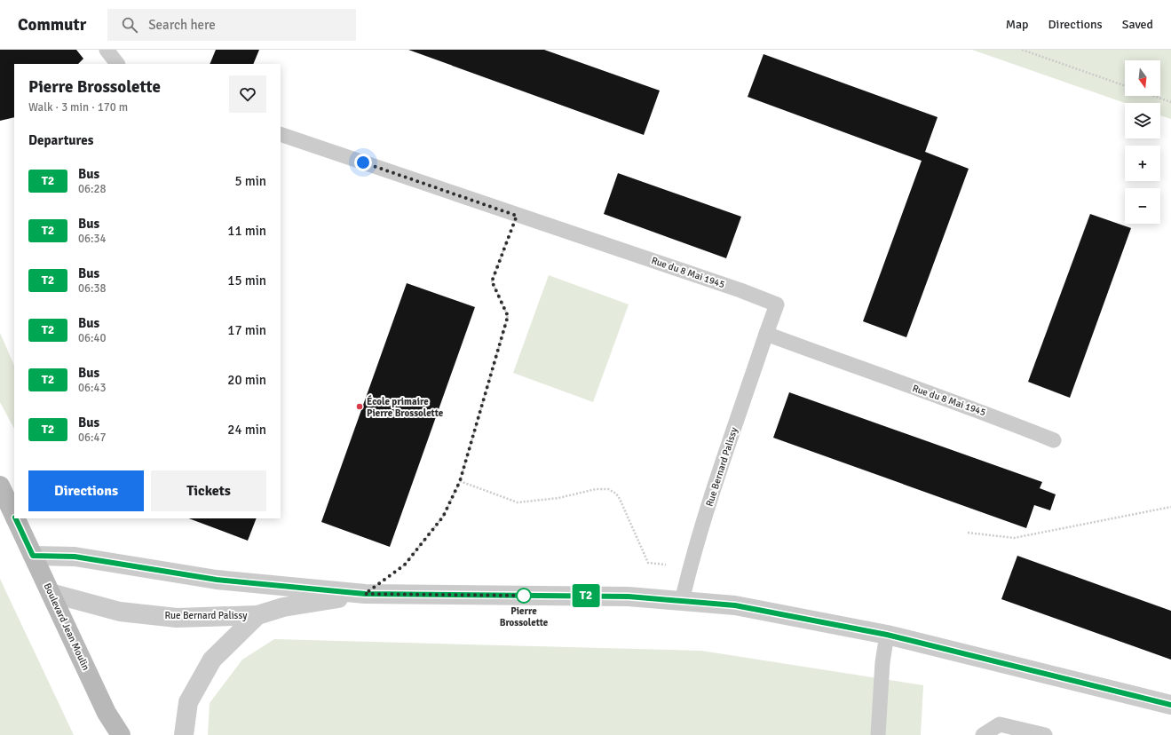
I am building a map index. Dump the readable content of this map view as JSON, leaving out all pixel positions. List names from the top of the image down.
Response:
{
  "streets": {
    "main road": ["Boulevard Jean Moulin"],
    "street": ["Rue Bernard Palissy"],
    "lane": ["Rue du 8 Mai 1945"]
  },
  "crossings": [
    ["Rue du 8 Mai 1945", "Rue Bernard Palissy"],
    ["Rue Bernard Palissy", "Boulevard Jean Moulin"]
  ],
  "places": ["École primaire Pierre Brossolette", "Pierre Brossolette"],
  "lines": ["bus line T2"],
  "north": "bottom",
  "page": {
    "header": "Commutr",
    "search": "Search here",
    "nav": ["Map", "Directions", "Saved"],
    "on_map": "T2",
    "map_buttons": ["+", "−"],
    "heading": [
      ["Pierre Brossolette", "Walk · 3 min · 170 m"],
      "Departures"
    ],
    "list": [
      {
        "mark": "T2",
        "name": "Bus",
        "note": "06:28",
        "value": "5 min"
      },
      {
        "mark": "T2",
        "name": "Bus",
        "note": "06:34",
        "value": "11 min"
      },
      {
        "mark": "T2",
        "name": "Bus",
        "note": "06:38",
        "value": "15 min"
      },
      {
        "mark": "T2",
        "name": "Bus",
        "note": "06:40",
        "value": "17 min"
      },
      {
        "mark": "T2",
        "name": "Bus",
        "note": "06:43",
        "value": "20 min"
      },
      {
        "mark": "T2",
        "name": "Bus",
        "note": "06:47",
        "value": "24 min"
      }
    ],
    "buttons": ["Directions", "Tickets"]
  }
}
